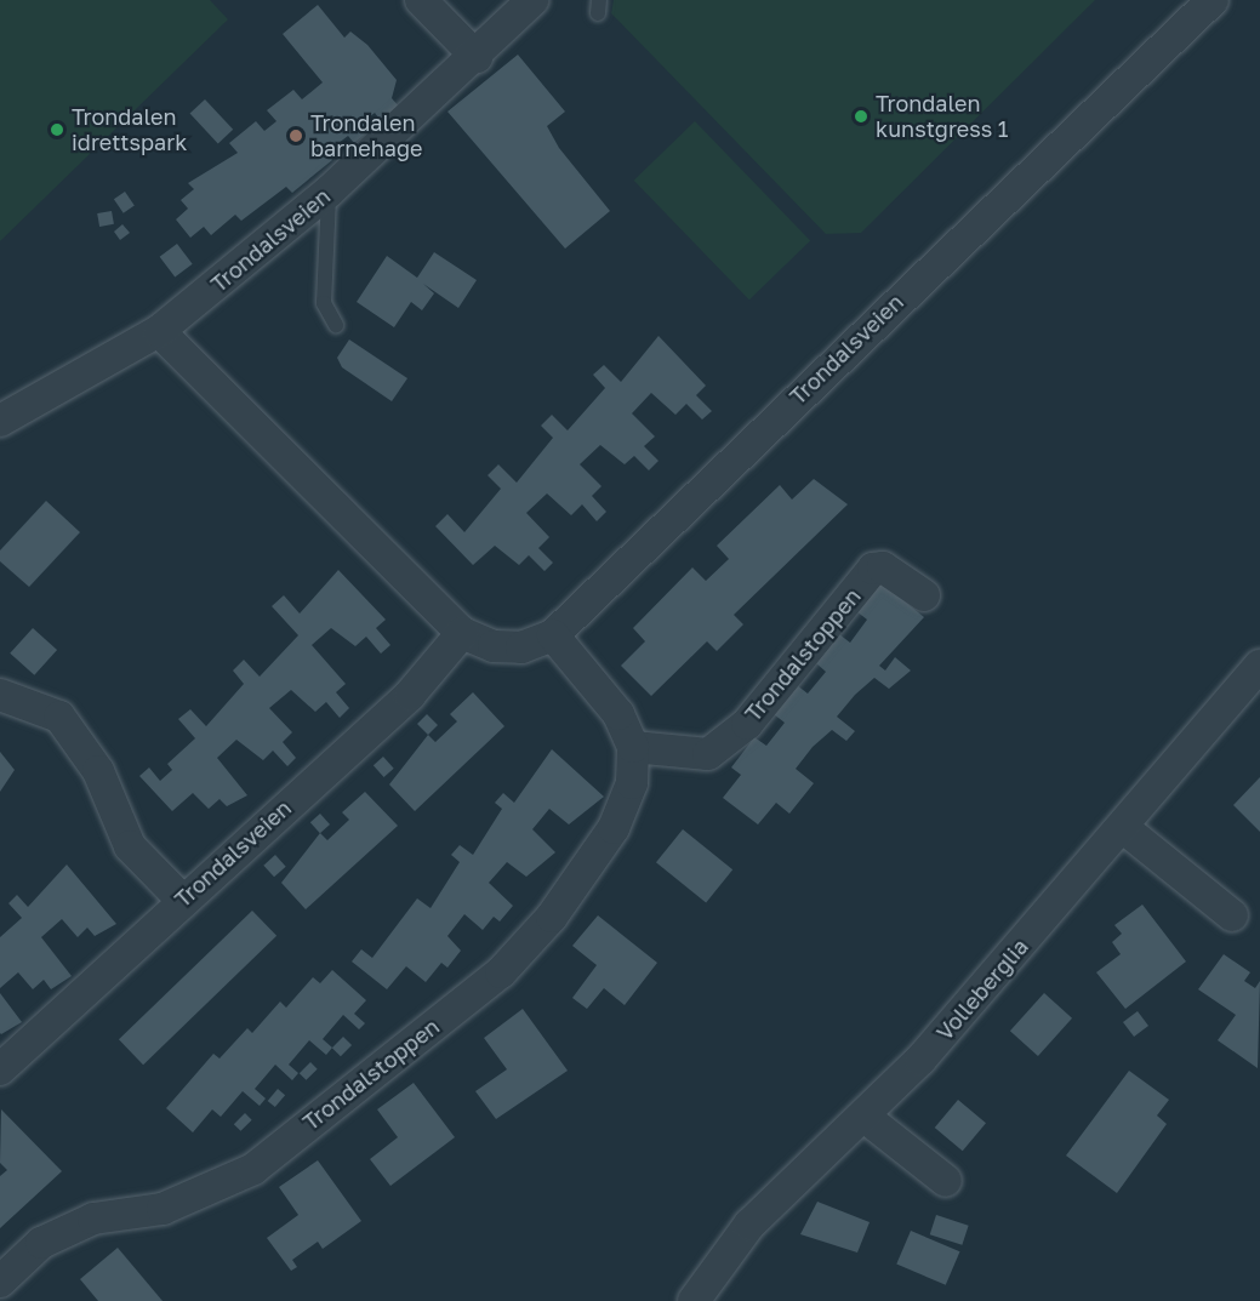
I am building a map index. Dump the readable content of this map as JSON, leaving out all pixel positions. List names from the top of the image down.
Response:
{
  "streets": {
    "street": ["Trondalsveien", "Trondalstoppen", "Volleberglia"]
  },
  "crossings": [
    ["Trondalsveien", "Trondalstoppen"]
  ],
  "places": ["Trondalen kunstgress 1", "Trondalen idrettspark", "Trondalen barnehage"]
}
